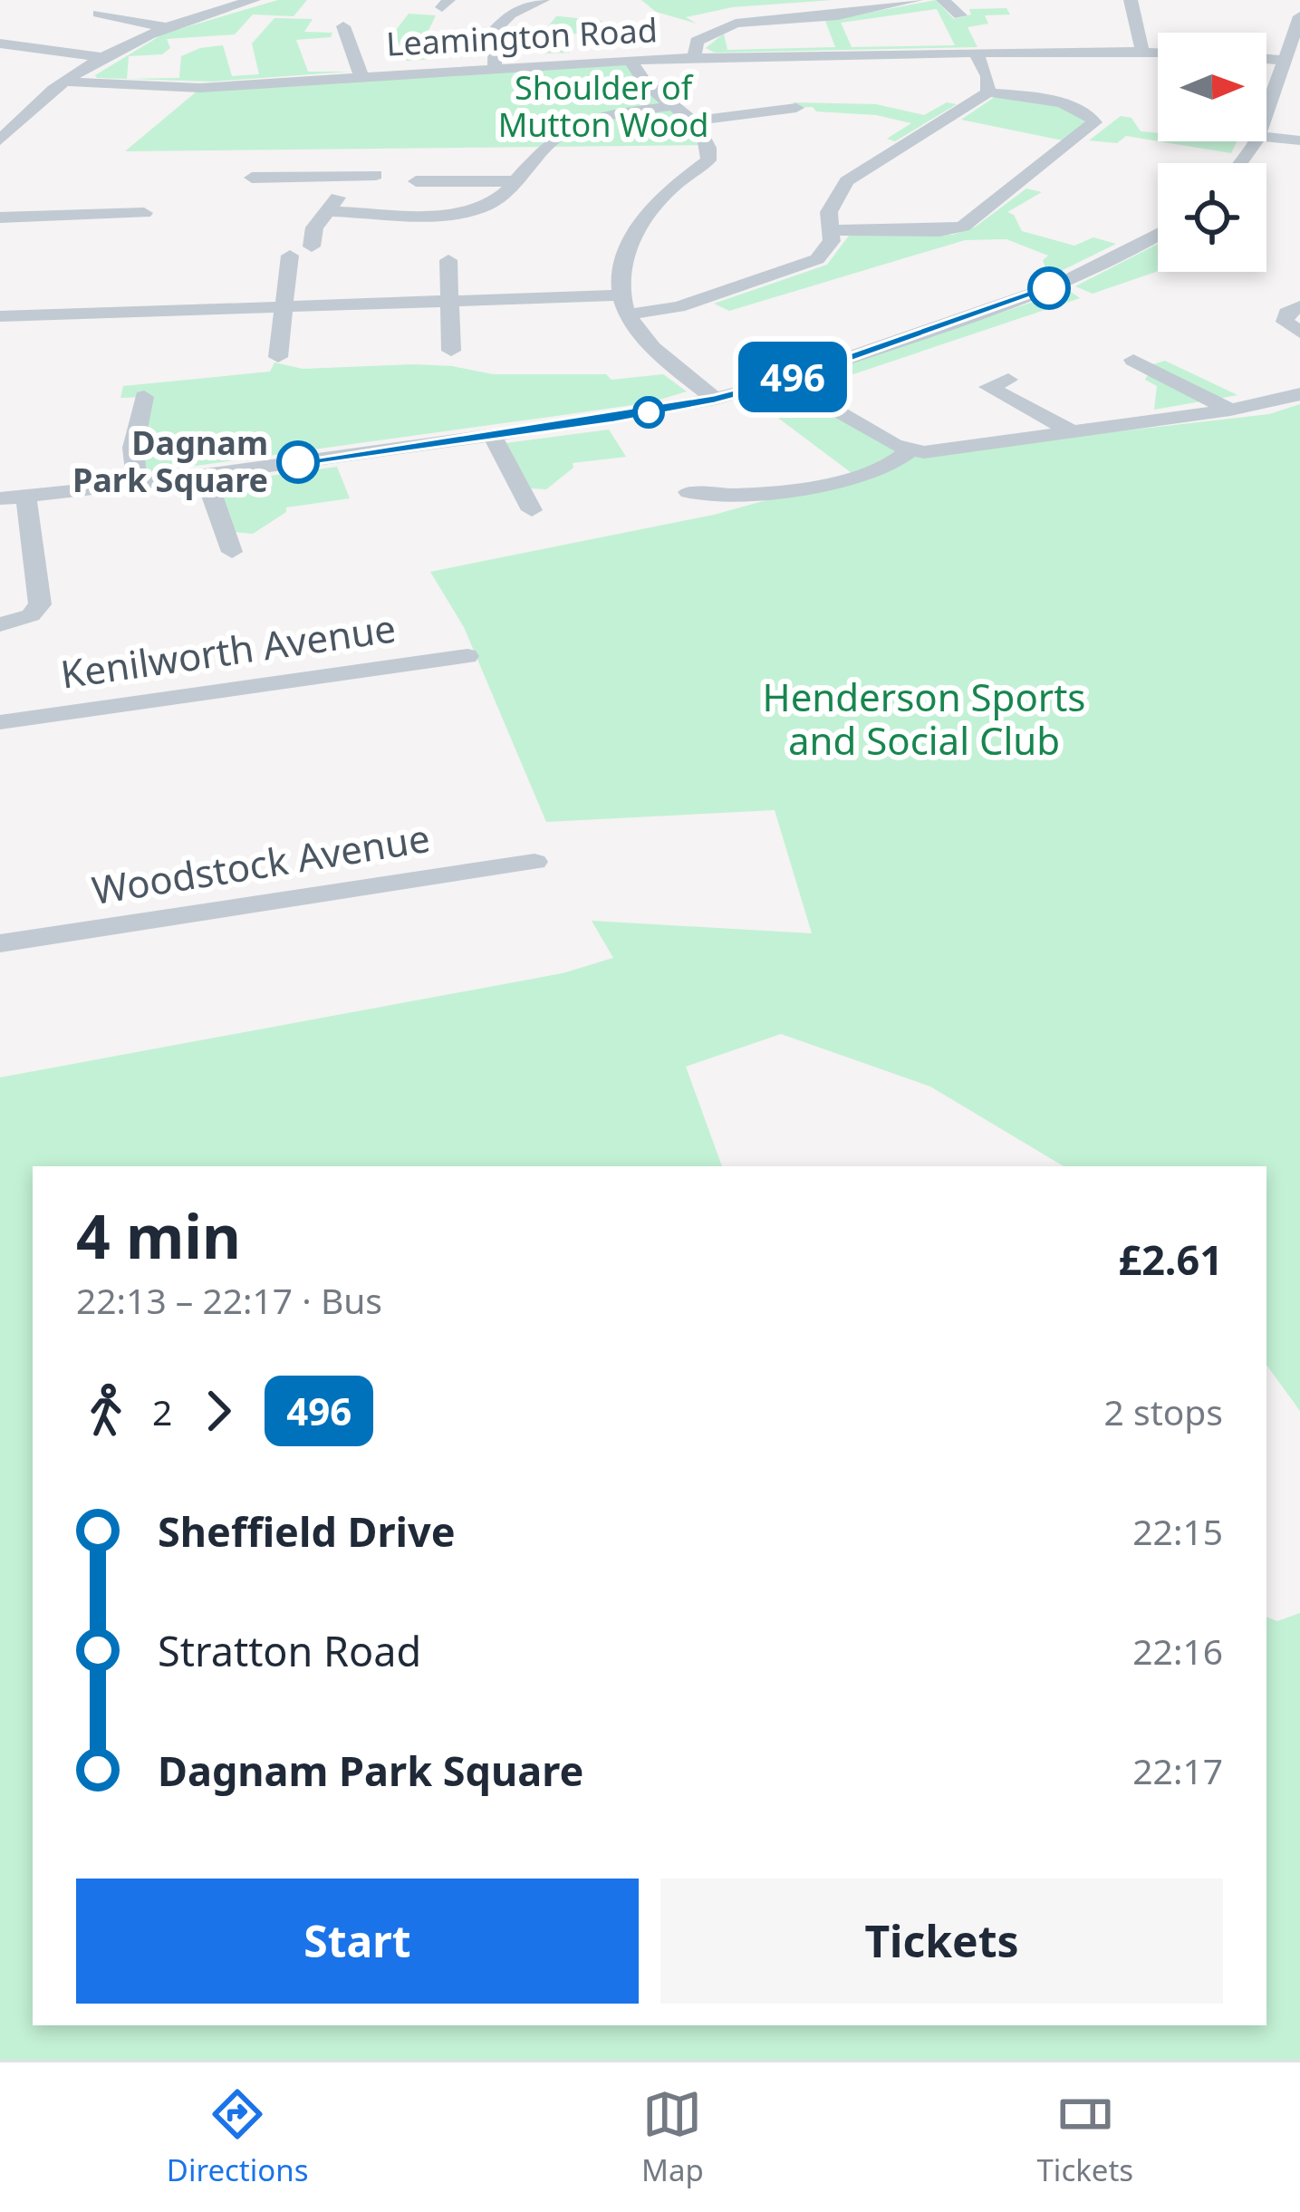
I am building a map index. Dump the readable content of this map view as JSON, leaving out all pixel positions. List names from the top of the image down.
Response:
{
  "streets": {
    "street": ["Leamington Road", "Kenilworth Avenue", "Woodstock Avenue"]
  },
  "parks": ["Shoulder of Mutton Wood", "Henderson Sports and Social Club"],
  "places": ["Dagnam Park Square"],
  "lines": ["bus line 496"],
  "north": "right",
  "page": {
    "on_map": "496",
    "heading": ["4 min", "22:13 – 22:17 · Bus", "£2.61"],
    "legs": ["2", "496", "2 stops"],
    "list": [
      {
        "name": "Sheffield Drive",
        "value": "22:15"
      },
      {
        "name": "Stratton Road",
        "value": "22:16"
      },
      {
        "name": "Dagnam Park Square",
        "value": "22:17"
      }
    ],
    "buttons": ["Start", "Tickets"],
    "tabs": ["Directions", "Map", "Tickets"]
  }
}
